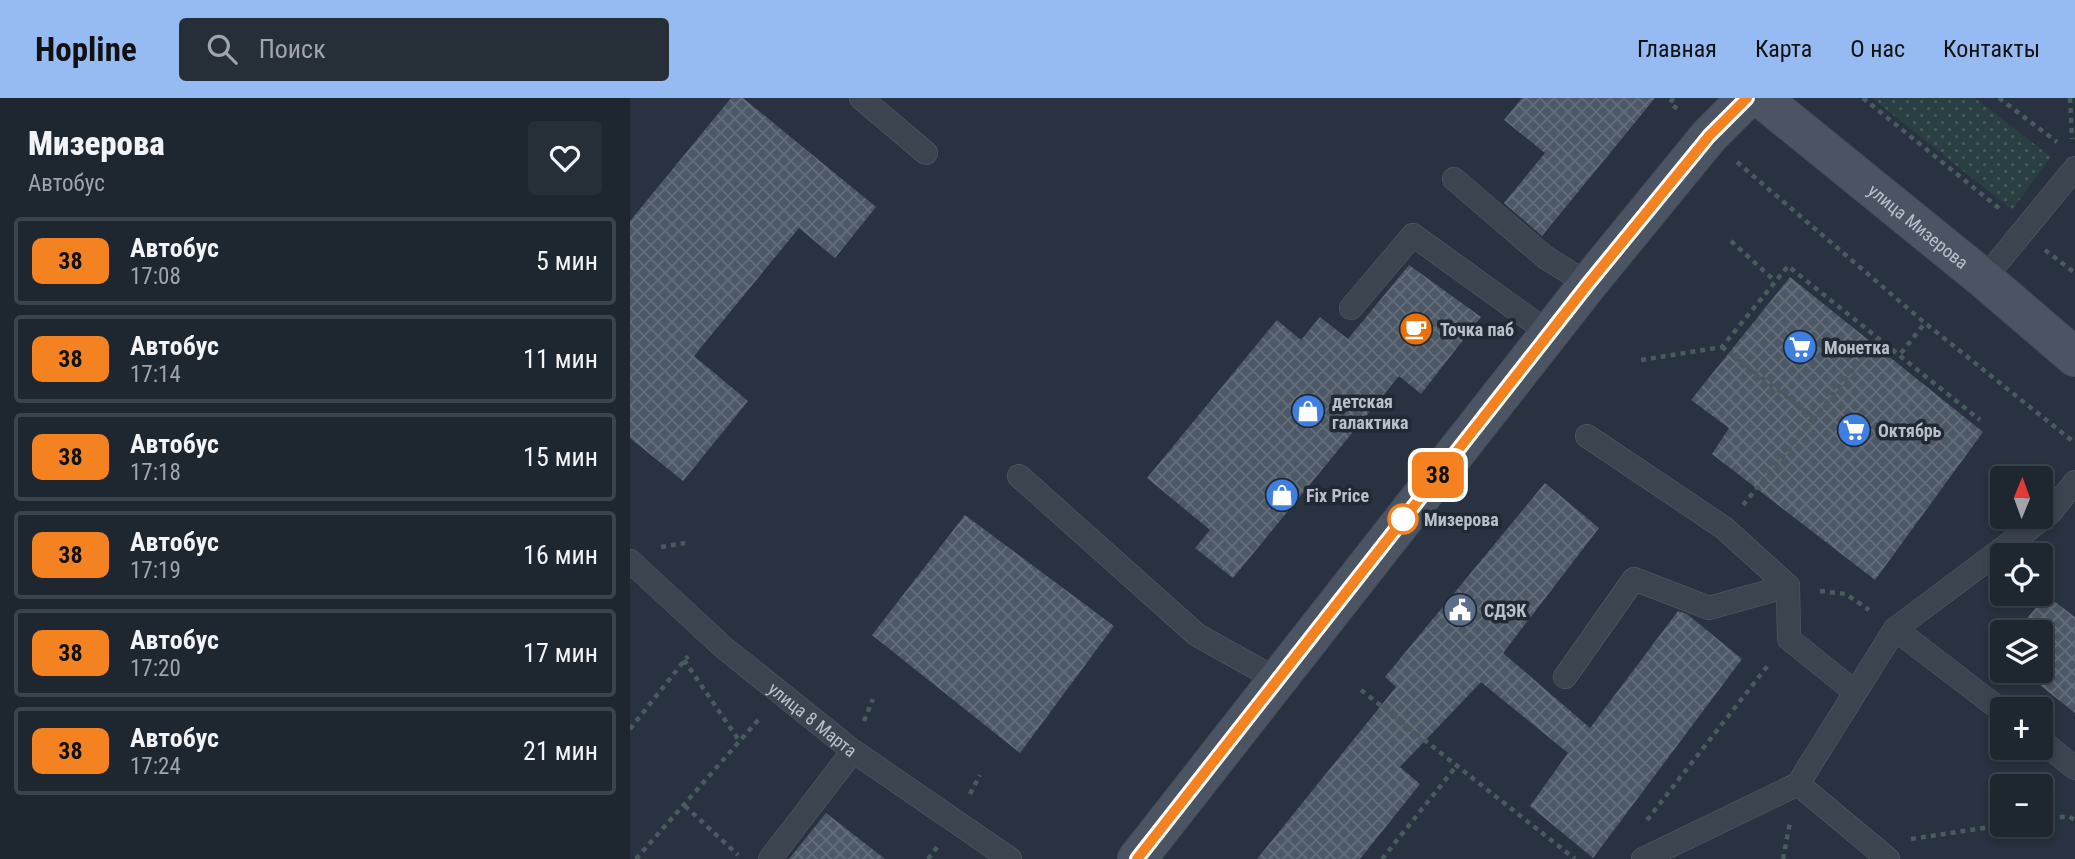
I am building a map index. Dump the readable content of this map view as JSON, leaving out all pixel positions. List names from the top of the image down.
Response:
{
  "streets": {
    "main road": ["улица Мизерова"],
    "lane": ["улица 8 Марта"]
  },
  "places": {
    "cafe": ["Точка паб"],
    "supermarket": ["Монетка", "Октябрь"],
    "shop": ["детская галактика", "Fix Price"],
    "other": ["Мизерова"],
    "public building": ["СДЭК"]
  },
  "lines": ["bus line 38"],
  "north": "top",
  "page": {
    "header": "Hopline",
    "search": "Поиск",
    "nav": [
      "Главная",
      "Карта",
      "О нас",
      "Контакты"
    ],
    "heading": ["Мизерова", "Автобус"],
    "on_map": "38",
    "list": [
      {
        "mark": "38",
        "name": "Автобус",
        "note": "17:08",
        "value": "5 мин"
      },
      {
        "mark": "38",
        "name": "Автобус",
        "note": "17:14",
        "value": "11 мин"
      },
      {
        "mark": "38",
        "name": "Автобус",
        "note": "17:18",
        "value": "15 мин"
      },
      {
        "mark": "38",
        "name": "Автобус",
        "note": "17:19",
        "value": "16 мин"
      },
      {
        "mark": "38",
        "name": "Автобус",
        "note": "17:20",
        "value": "17 мин"
      },
      {
        "mark": "38",
        "name": "Автобус",
        "note": "17:24",
        "value": "21 мин"
      }
    ],
    "map_buttons": ["+", "−"]
  }
}
